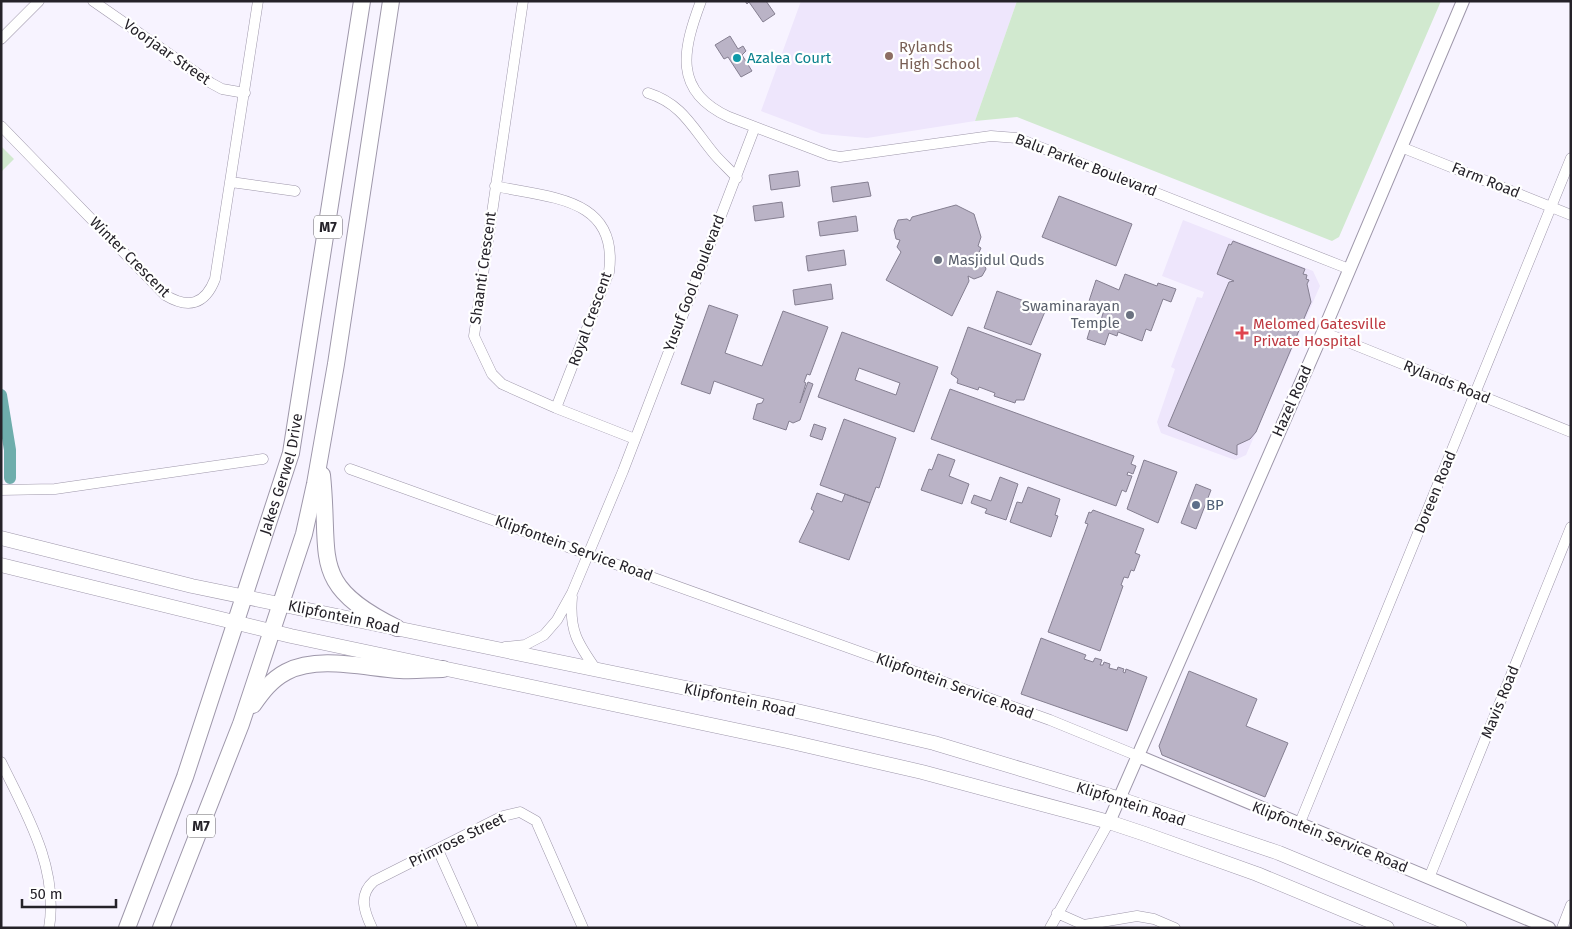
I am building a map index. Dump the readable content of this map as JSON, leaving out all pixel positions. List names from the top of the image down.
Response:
{
  "streets": {
    "highway": ["M7", "Jakes Gerwel Drive"],
    "main road": ["Klipfontein Road"],
    "street": [
      "Voorjaar Street",
      "Balu Parker Boulevard",
      "Farm Road",
      "Winter Crescent",
      "Shaanti Crescent",
      "Yusuf Gool Boulevard",
      "Royal Crescent",
      "Rylands Road",
      "Hazel Road",
      "Doreen Road",
      "Klipfontein Service Road",
      "Mavis Road",
      "Primrose Street"
    ]
  },
  "crossings": [
    ["Voorjaar Street", "Winter Crescent"],
    ["Balu Parker Boulevard", "Yusuf Gool Boulevard"],
    ["Balu Parker Boulevard", "Hazel Road"],
    ["Farm Road", "Hazel Road"],
    ["Farm Road", "Doreen Road"],
    ["Shaanti Crescent", "Yusuf Gool Boulevard"],
    ["Shaanti Crescent", "Royal Crescent"],
    ["Yusuf Gool Boulevard", "Klipfontein Service Road"],
    ["Yusuf Gool Boulevard", "Klipfontein Road"],
    ["Rylands Road", "Hazel Road"],
    ["Rylands Road", "Doreen Road"],
    ["Hazel Road", "Klipfontein Service Road"],
    ["Hazel Road", "Klipfontein Road"],
    ["Jakes Gerwel Drive", "Klipfontein Road"],
    ["Doreen Road", "Klipfontein Service Road"],
    ["Klipfontein Service Road", "Mavis Road"]
  ],
  "places": {
    "other": [
      "Rylands High School",
      "Azalea Court",
      "Masjidul Quds",
      "Swaminarayan Temple",
      "BP"
    ],
    "health": ["Melomed Gatesville Private Hospital"]
  },
  "scale_bar": "50 m"
}
